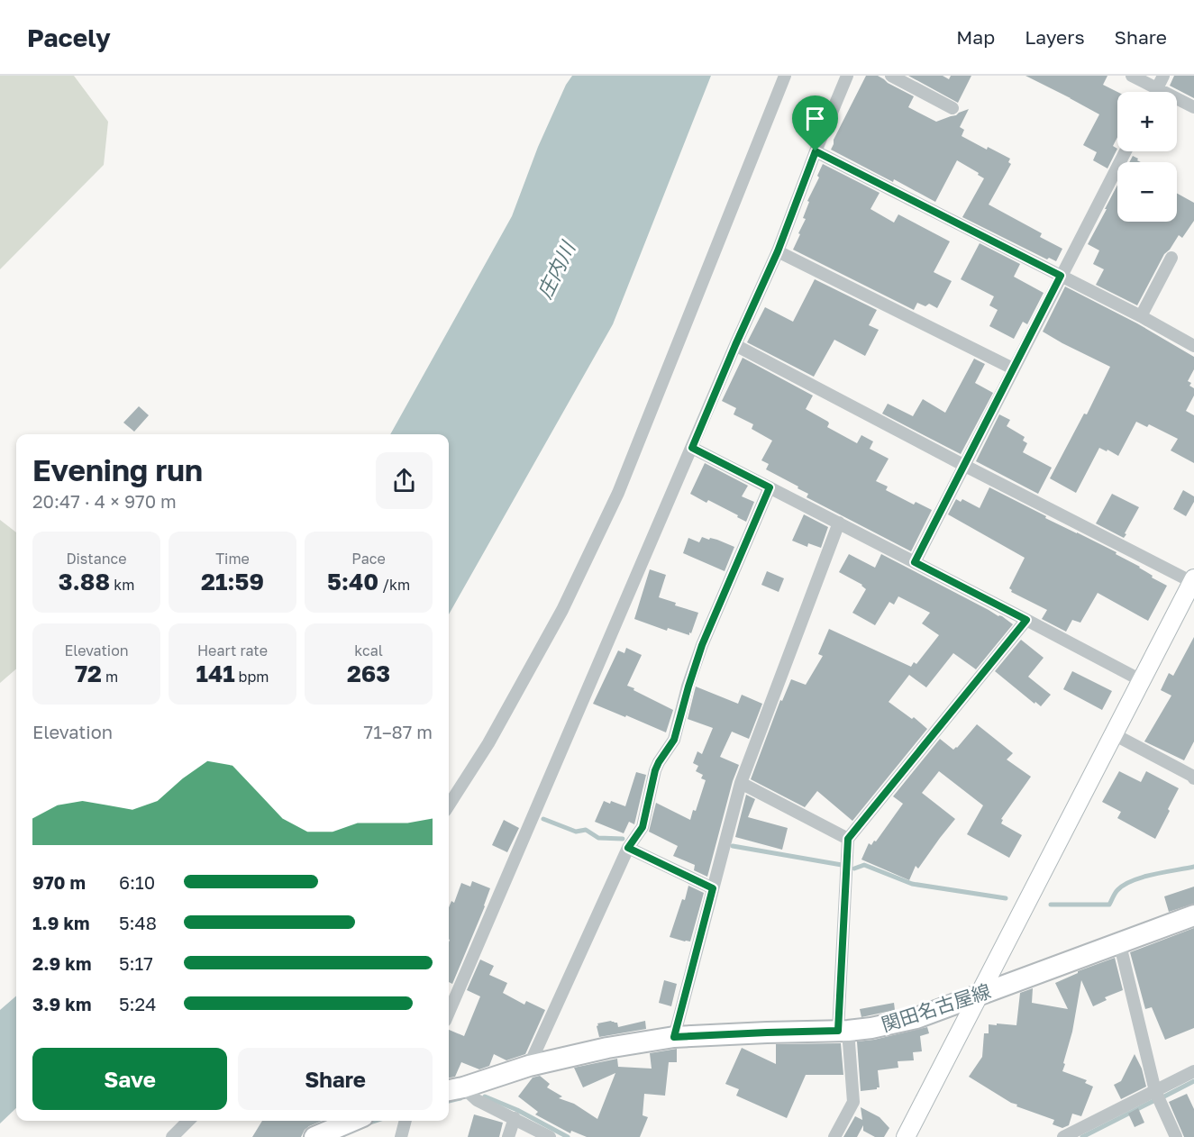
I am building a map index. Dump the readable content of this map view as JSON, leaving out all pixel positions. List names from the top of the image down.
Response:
{
  "streets": {
    "main road": ["関田名古屋線"]
  },
  "water": ["庄内川"],
  "page": {
    "header": "Pacely",
    "nav": ["Map", "Layers", "Share"],
    "map_buttons": ["+", "−"],
    "heading": ["Evening run", "20:47 · 4 × 970 m"],
    "stats": [
      ["Distance", "3.88 km"],
      ["Time", "21:59"],
      ["Pace", "5:40 /km"],
      ["Elevation", "72 m"],
      ["Heart rate", "141 bpm"],
      ["kcal", "263"]
    ],
    "chart": ["Elevation", "71–87 m"],
    "list": [
      {
        "name": "970 m",
        "note": "6:10"
      },
      {
        "name": "1.9 km",
        "note": "5:48"
      },
      {
        "name": "2.9 km",
        "note": "5:17"
      },
      {
        "name": "3.9 km",
        "note": "5:24"
      }
    ],
    "buttons": ["Save", "Share"]
  }
}
